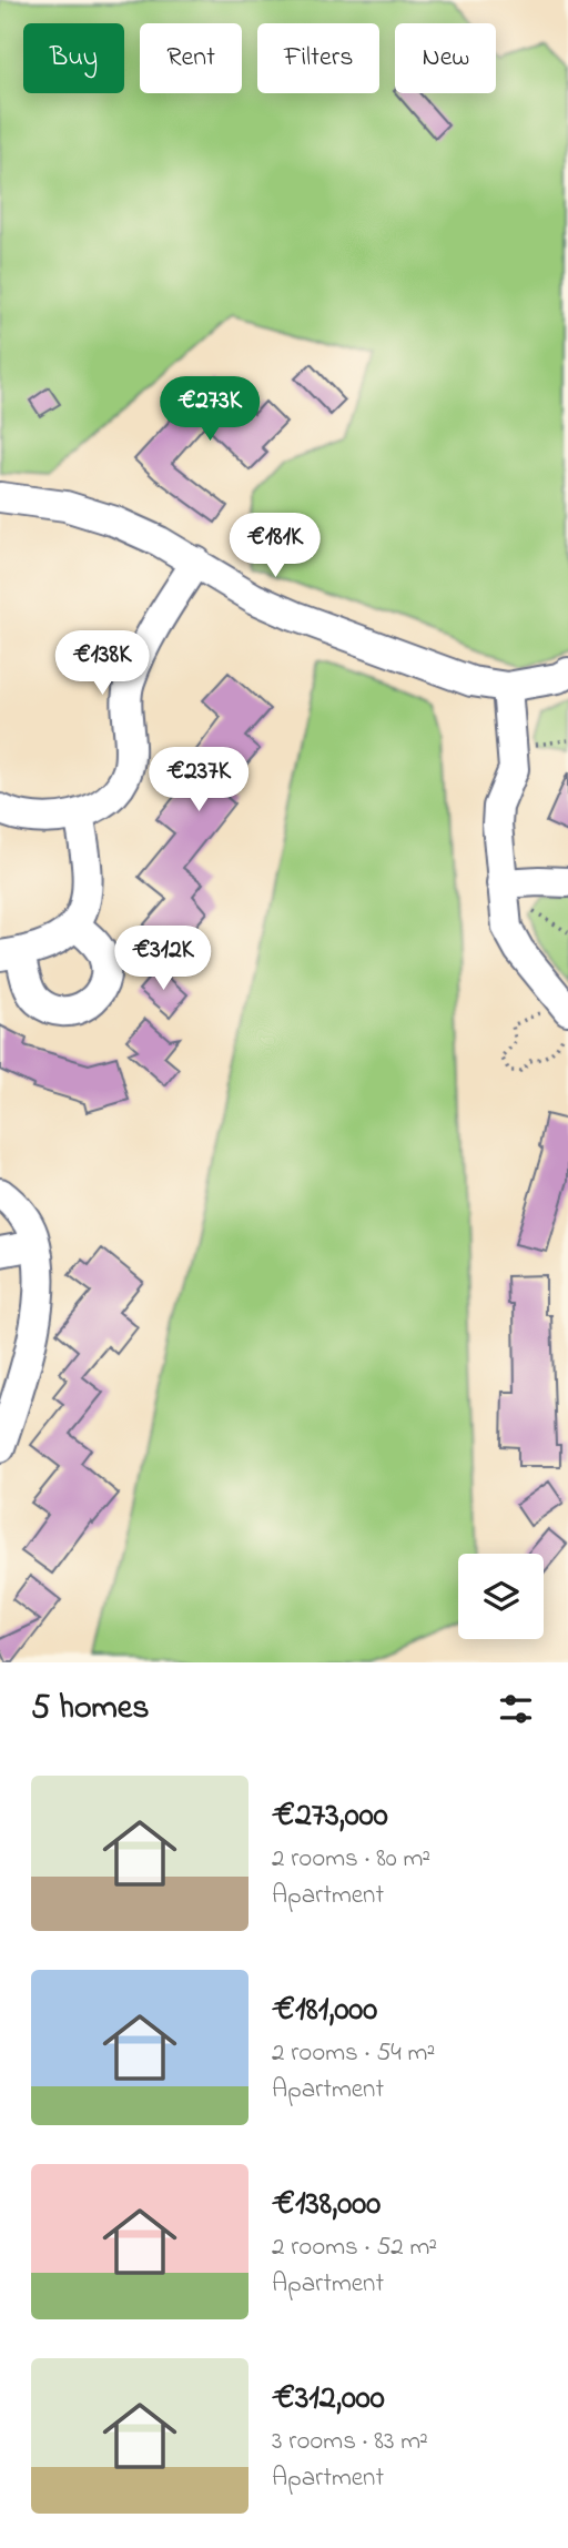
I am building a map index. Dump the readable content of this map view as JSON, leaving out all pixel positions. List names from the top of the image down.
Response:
{
  "page": {
    "chip": [
      "Buy",
      "Rent",
      "Filters",
      "New"
    ],
    "price": [
      "€273K",
      "€181K",
      "€138K",
      "€237K",
      "€312K"
    ],
    "heading": "5 homes",
    "list": [
      {
        "name": "€273,000",
        "note": "2 rooms · 80 m² · Apartment"
      },
      {
        "name": "€181,000",
        "note": "2 rooms · 54 m² · Apartment"
      },
      {
        "name": "€138,000",
        "note": "2 rooms · 52 m² · Apartment"
      },
      {
        "name": "€312,000",
        "note": "3 rooms · 83 m² · Apartment"
      }
    ]
  }
}
